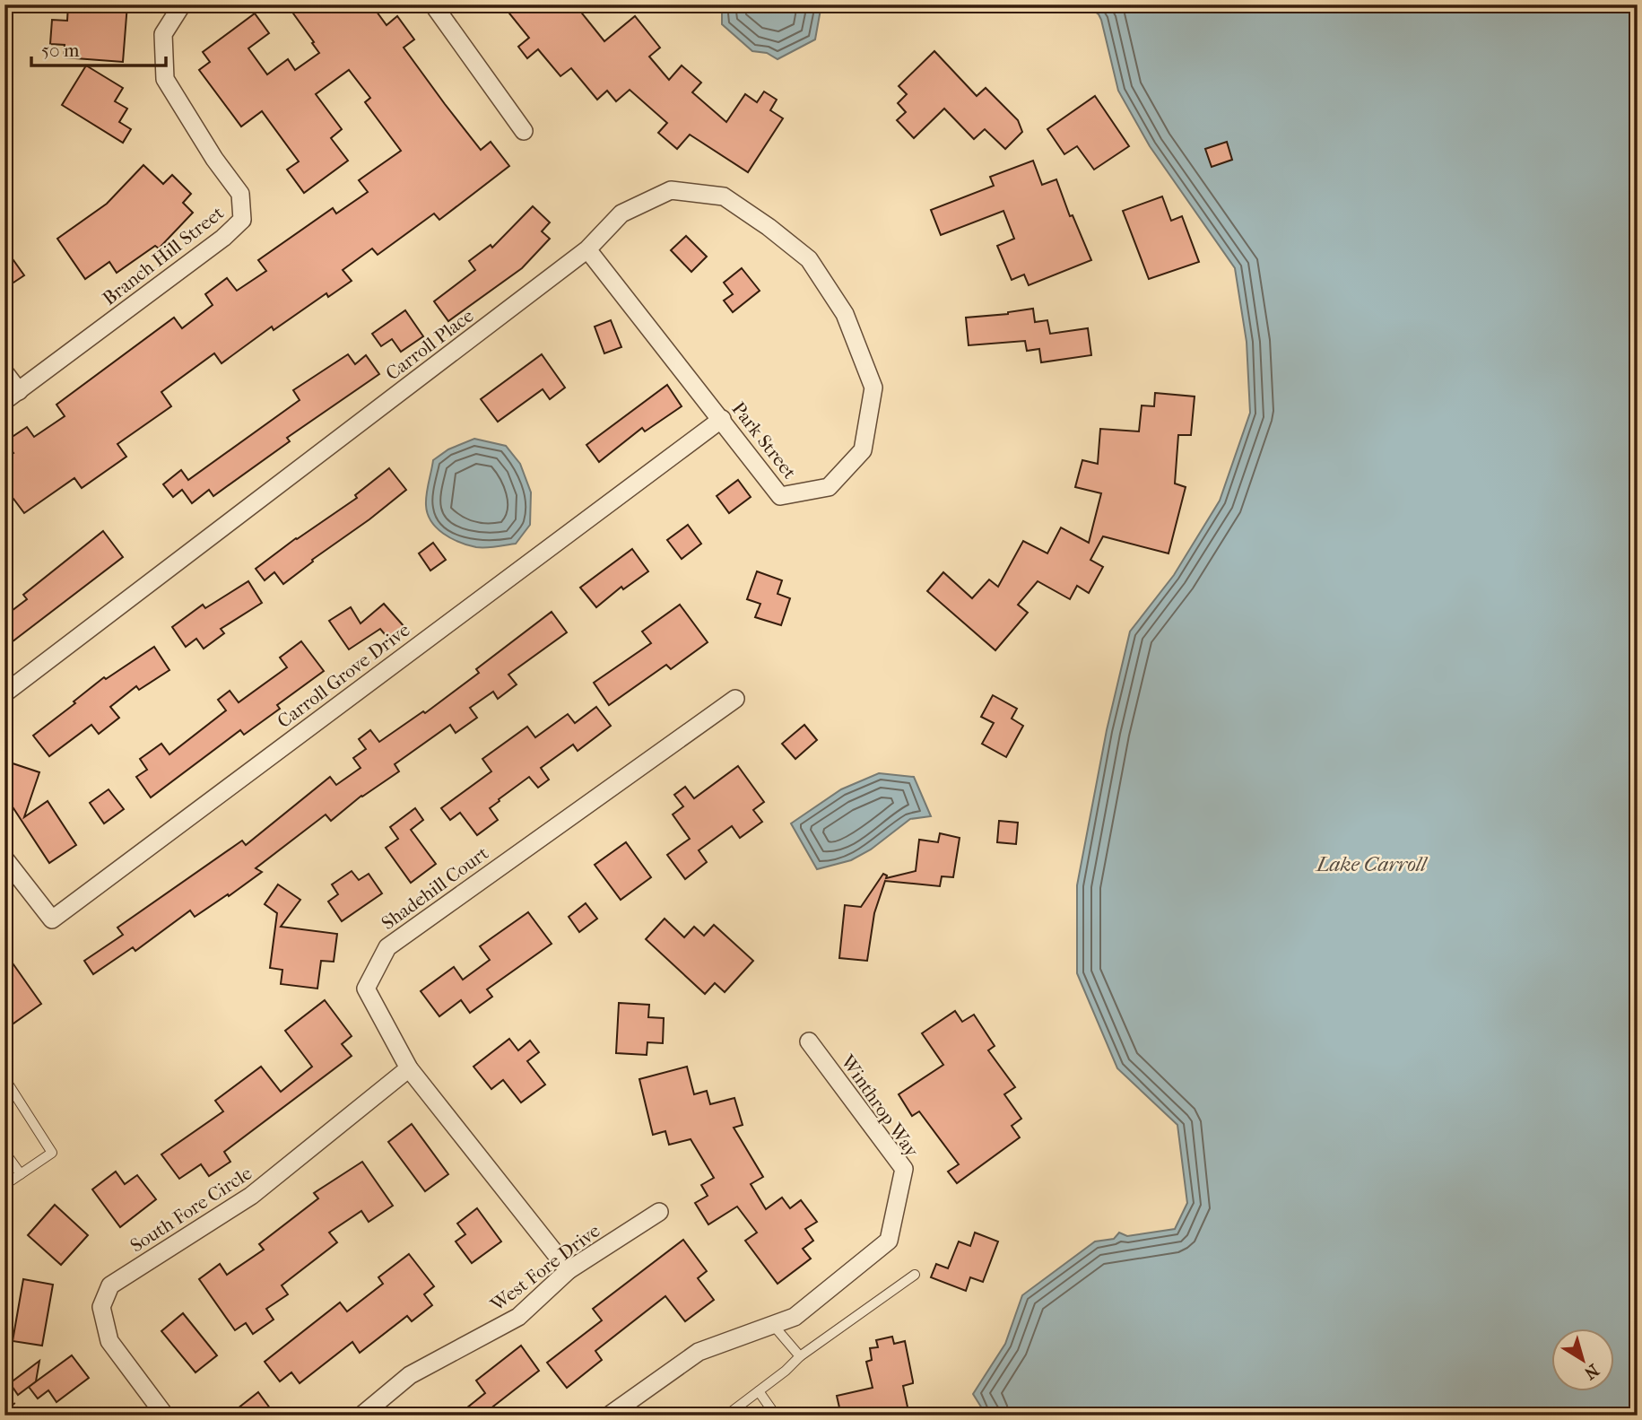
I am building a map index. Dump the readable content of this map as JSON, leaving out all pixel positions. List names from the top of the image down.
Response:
{
  "streets": {
    "street": [
      "Branch Hill Street",
      "Carroll Place",
      "Park Street",
      "Carroll Grove Drive",
      "Shadehill Court",
      "Winthrop Way",
      "South Fore Circle",
      "West Fore Drive"
    ]
  },
  "crossings": [
    ["Carroll Place", "Park Street"],
    ["Park Street", "Carroll Grove Drive"],
    ["Shadehill Court", "South Fore Circle"],
    ["Shadehill Court", "West Fore Drive"]
  ],
  "water": ["Lake Carroll"],
  "scale_bar": "50 m",
  "north": "bottom right"
}
